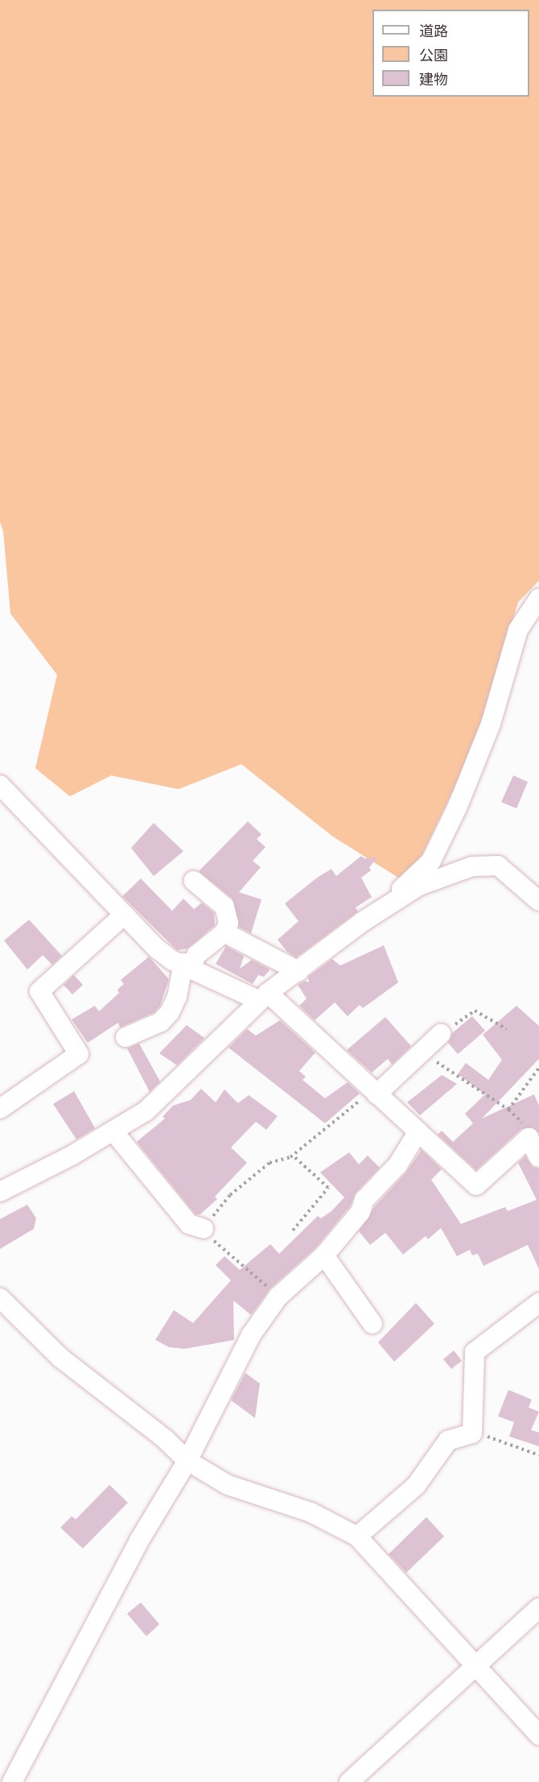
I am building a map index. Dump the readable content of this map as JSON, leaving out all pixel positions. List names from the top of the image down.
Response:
{
  "legend": ["道路", "公園", "建物"]
}
